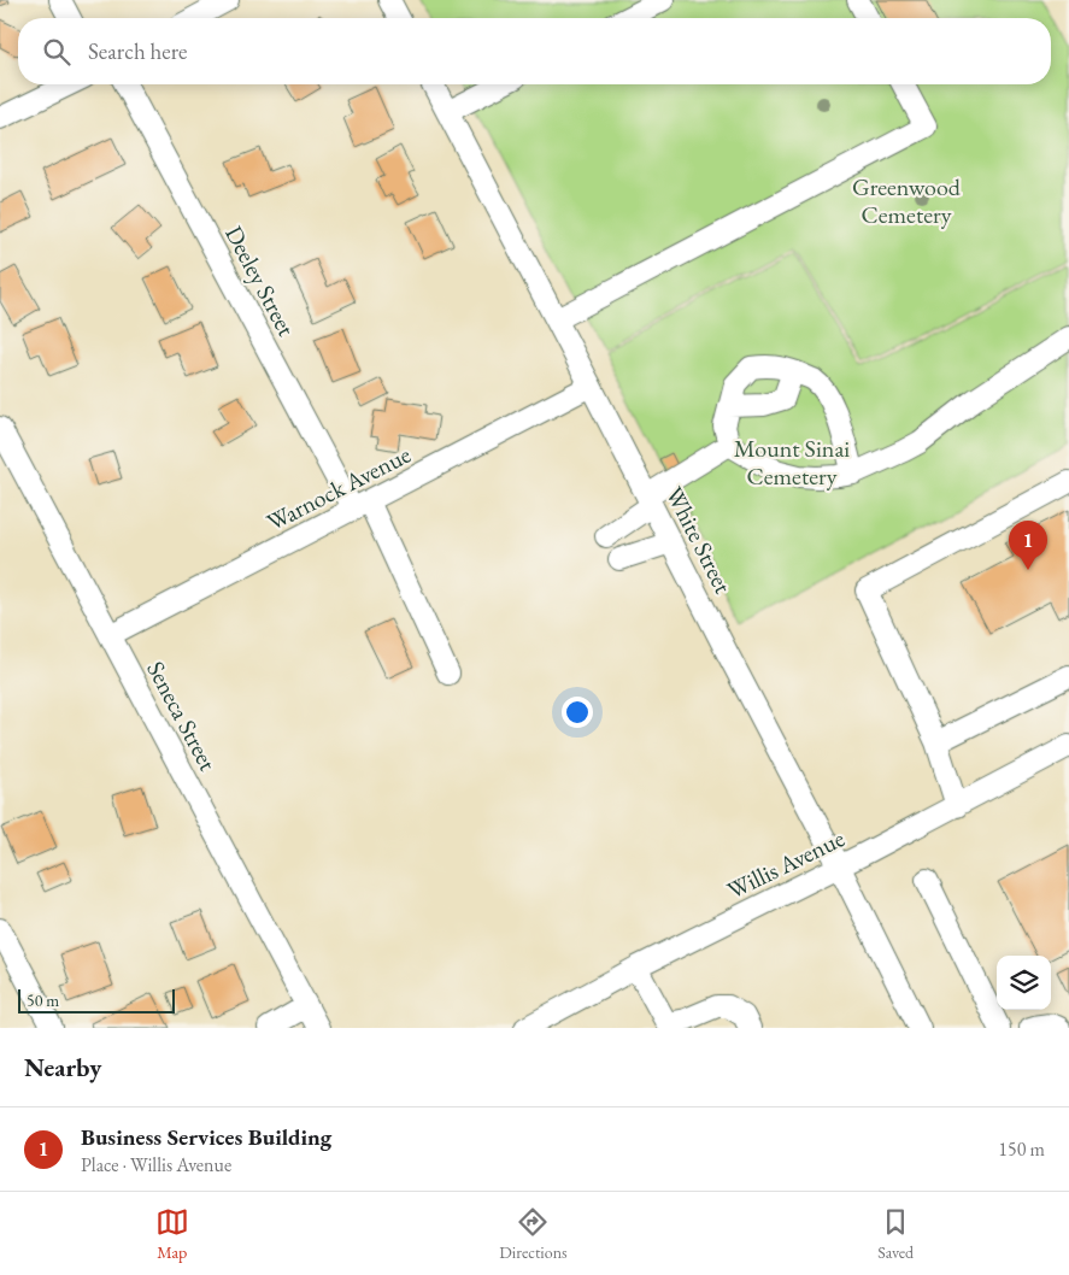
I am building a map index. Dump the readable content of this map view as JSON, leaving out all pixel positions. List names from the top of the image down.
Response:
{
  "streets": {
    "street": [
      "Deeley Street",
      "Warnock Avenue",
      "White Street",
      "Seneca Street",
      "Willis Avenue"
    ]
  },
  "crossings": [
    ["Deeley Street", "Warnock Avenue"],
    ["Warnock Avenue", "White Street"],
    ["Warnock Avenue", "Seneca Street"],
    ["White Street", "Willis Avenue"]
  ],
  "parks": ["Greenwood Cemetery", "Mount Sinai Cemetery"],
  "scale_bar": "50 m",
  "page": {
    "search": "Search here",
    "pins": "1",
    "scale": "50 m",
    "heading": "Nearby",
    "list": [
      {
        "mark": "1",
        "name": "Business Services Building",
        "note": "Place · Willis Avenue",
        "value": "150 m"
      }
    ],
    "nav": ["Map", "Directions", "Saved"]
  }
}
